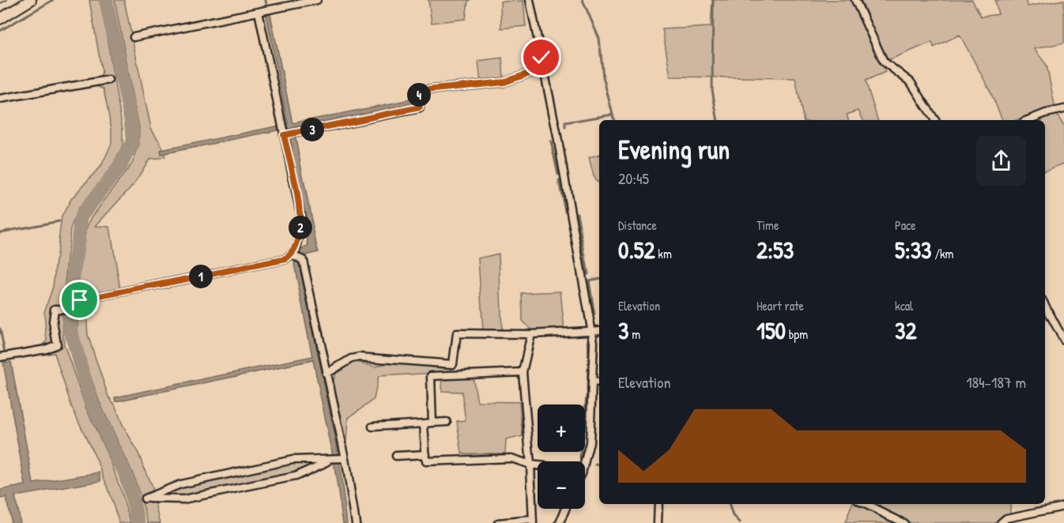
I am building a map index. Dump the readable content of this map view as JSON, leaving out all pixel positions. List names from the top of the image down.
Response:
{
  "page": {
    "pins": [
      "4",
      "3",
      "2",
      "1"
    ],
    "heading": ["Evening run", "20:45"],
    "stats": [
      ["Distance", "0.52 km"],
      ["Time", "2:53"],
      ["Pace", "5:33 /km"],
      ["Elevation", "3 m"],
      ["Heart rate", "150 bpm"],
      ["kcal", "32"]
    ],
    "chart": ["Elevation", "184–187 m"],
    "map_buttons": ["+", "−"]
  }
}
